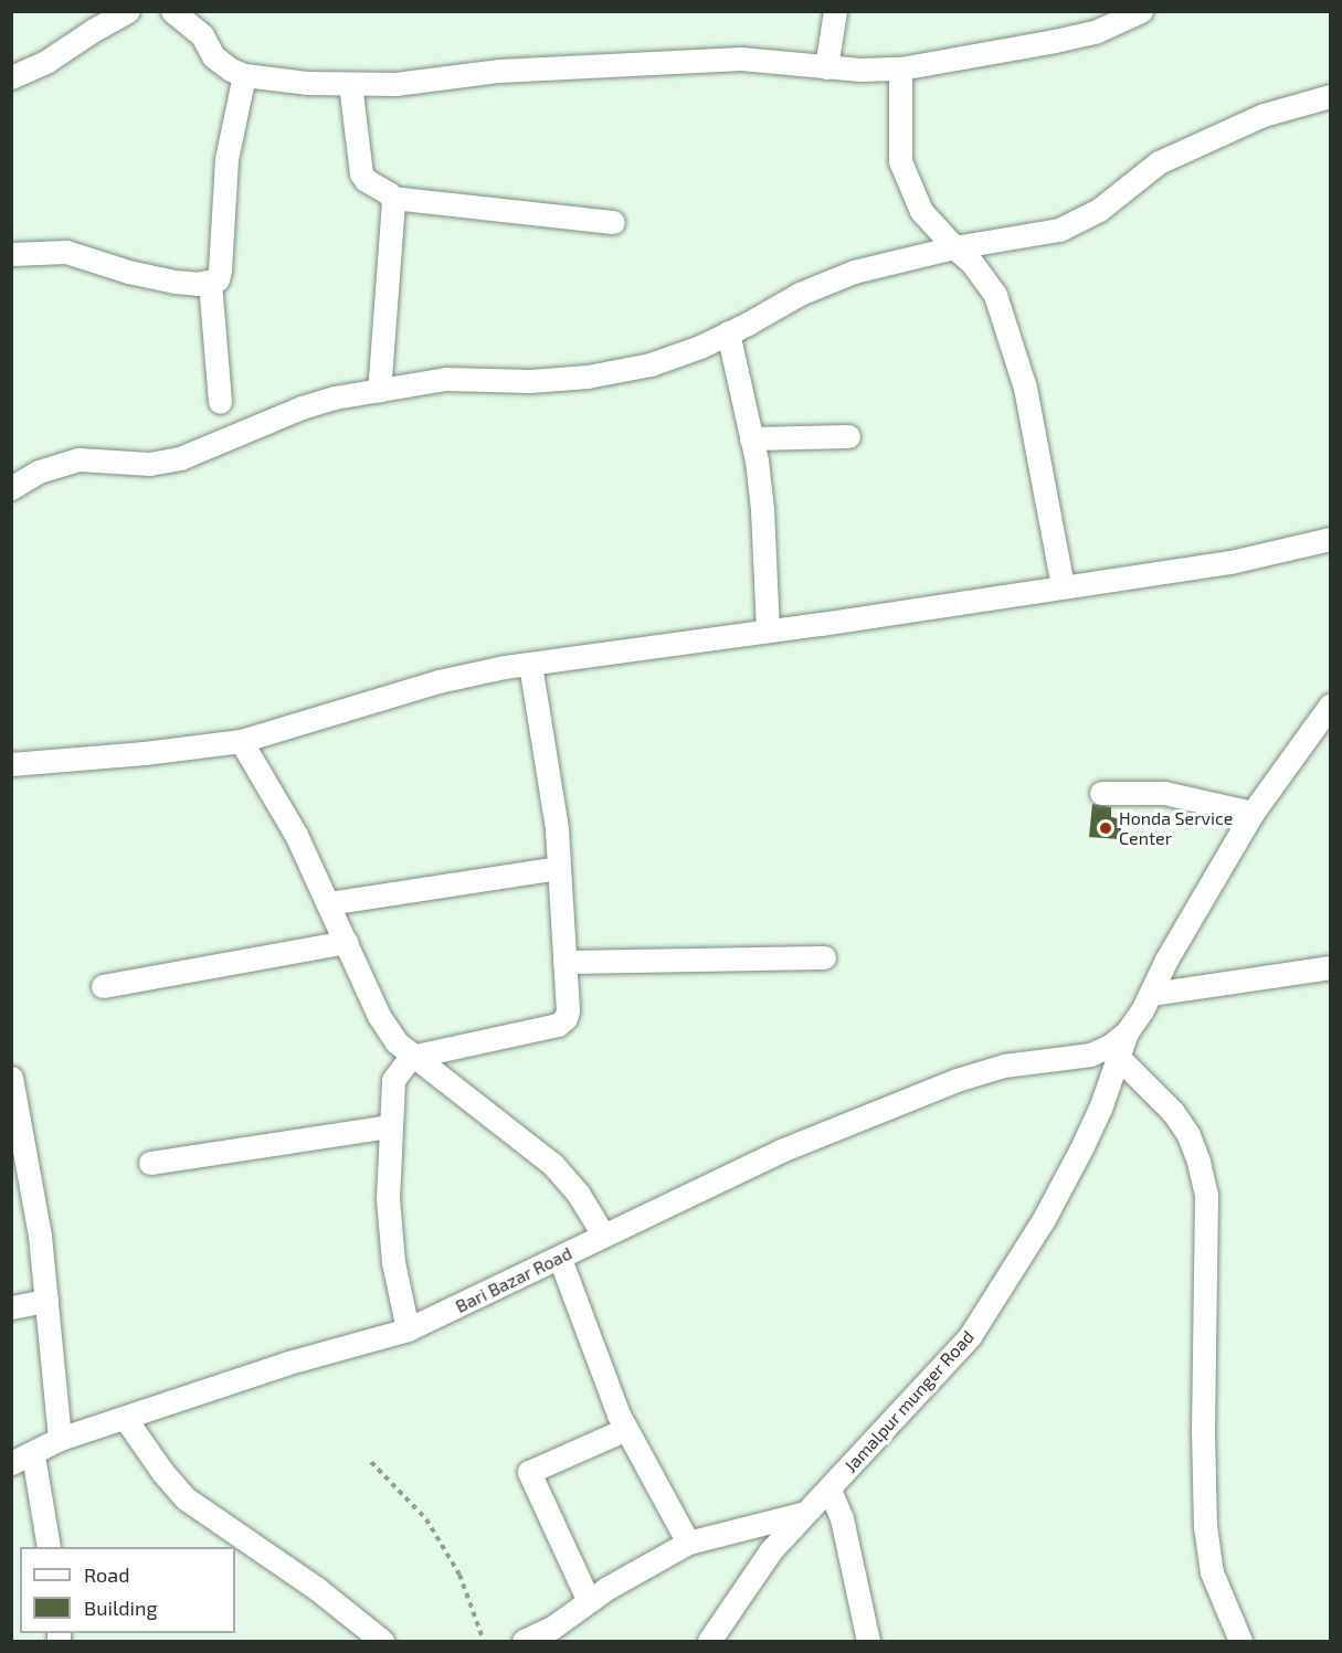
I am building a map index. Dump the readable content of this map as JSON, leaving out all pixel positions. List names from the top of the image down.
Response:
{
  "streets": {
    "street": ["Bari Bazar Road", "Jamalpur munger Road"]
  },
  "crossings": [
    ["Bari Bazar Road", "Jamalpur munger Road"]
  ],
  "places": ["Honda Service Center"],
  "legend": ["Road", "Building"]
}
